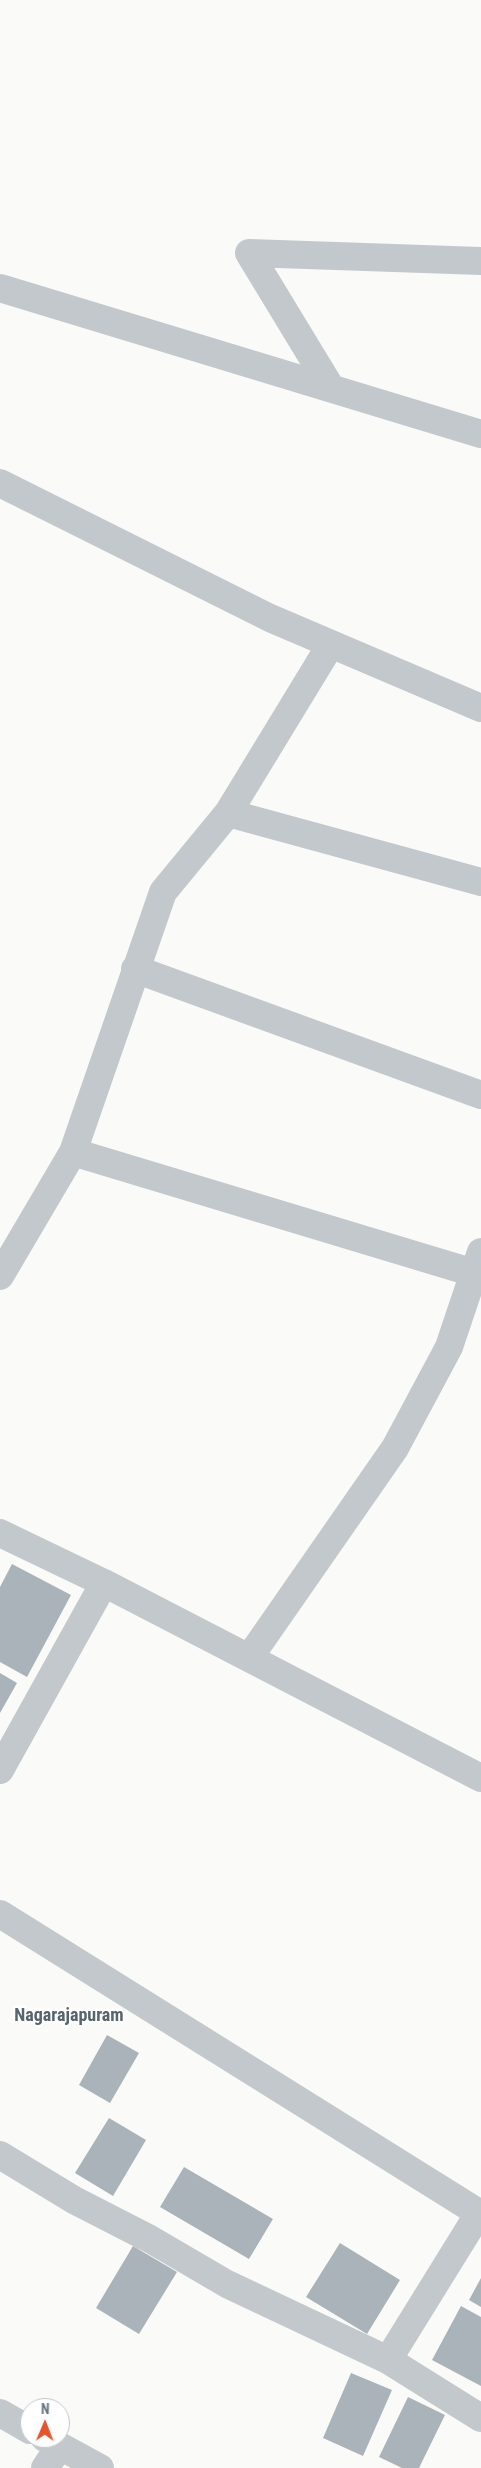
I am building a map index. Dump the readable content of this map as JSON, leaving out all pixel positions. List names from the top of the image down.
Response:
{
  "districts": ["Nagarajapuram"],
  "north": "top"
}
